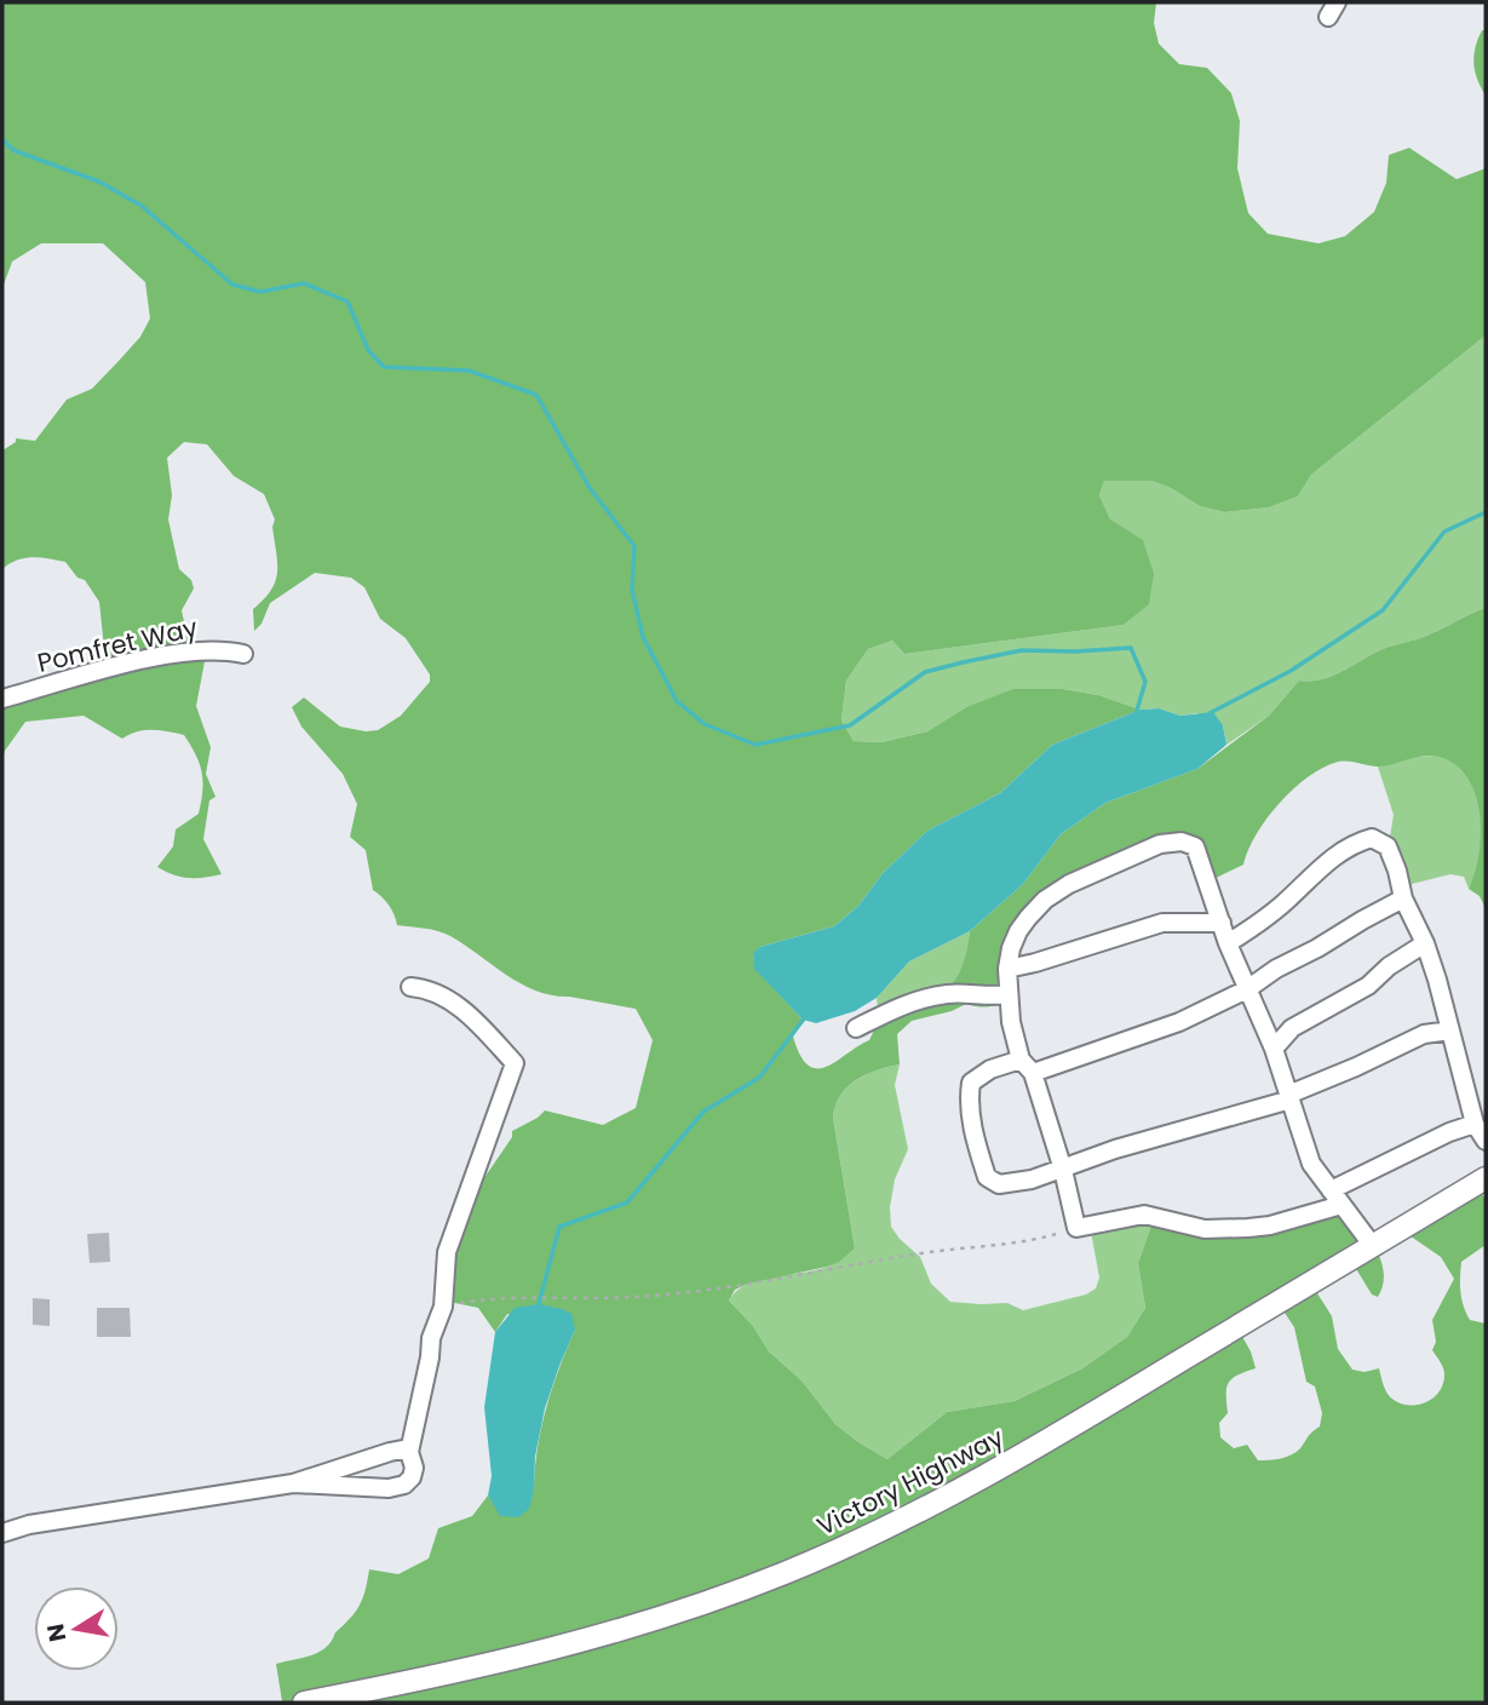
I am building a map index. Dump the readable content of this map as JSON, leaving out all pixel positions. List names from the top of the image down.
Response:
{
  "streets": {
    "main road": ["Victory Highway"],
    "street": ["Pomfret Way"]
  },
  "north": "left"
}
